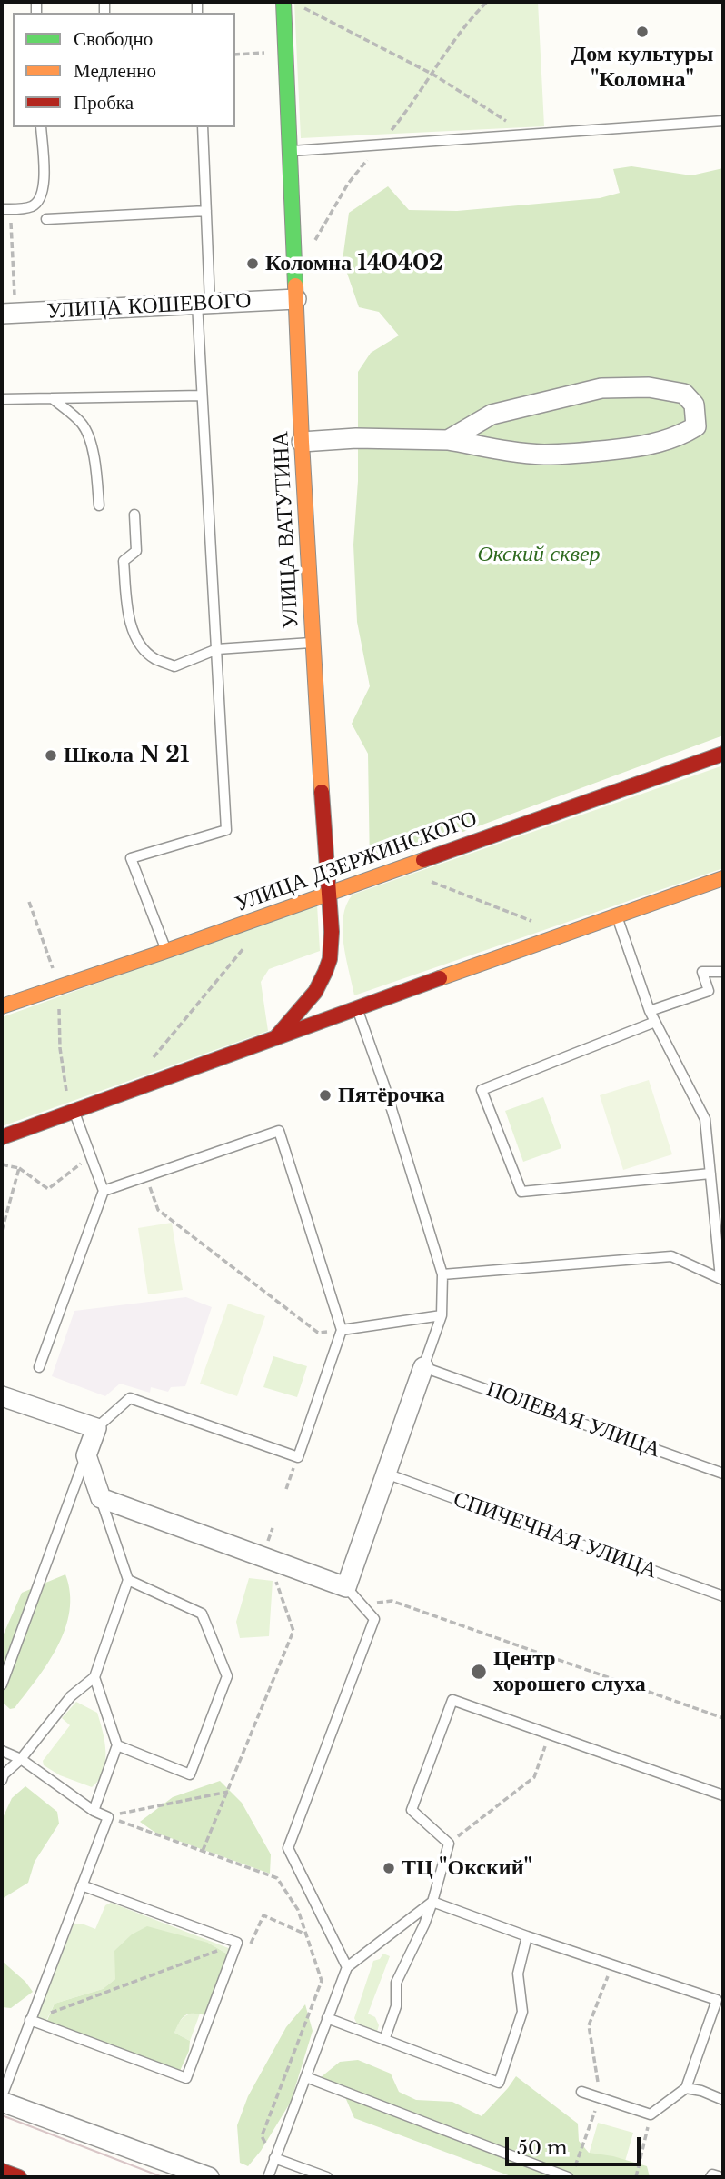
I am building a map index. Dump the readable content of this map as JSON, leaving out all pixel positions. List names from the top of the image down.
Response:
{
  "streets": {
    "street": ["УЛИЦА КОШЕВОГО", "УЛИЦА ВАТУТИНА", "УЛИЦА ДЗЕРЖИНСКОГО"],
    "lane": ["ПОЛЕВАЯ УЛИЦА", "СПИЧЕЧНАЯ УЛИЦА"]
  },
  "crossings": [
    ["УЛИЦА КОШЕВОГО", "УЛИЦА ВАТУТИНА"],
    ["УЛИЦА ВАТУТИНА", "УЛИЦА ДЗЕРЖИНСКОГО"]
  ],
  "parks": ["Окский сквер"],
  "places": [
    "Дом культуры \"Коломна\"",
    "Коломна 140402",
    "Школа N 21",
    "Пятёрочка",
    "Центр хорошего слуха",
    "ТЦ \"Окский\""
  ],
  "legend": ["Свободно", "Медленно", "Пробка"],
  "scale_bar": "50 m"
}
